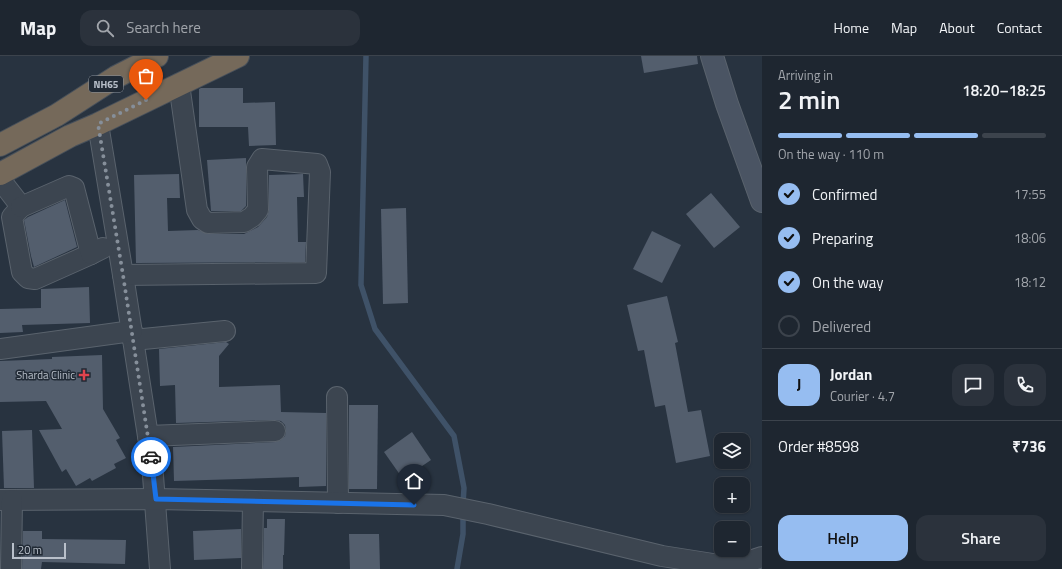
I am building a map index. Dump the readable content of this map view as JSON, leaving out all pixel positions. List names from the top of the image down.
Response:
{
  "streets": {
    "highway": ["NH65"]
  },
  "places": {
    "health": ["Sharda Clinic"]
  },
  "scale_bar": "20 m",
  "page": {
    "header": "Map",
    "search": "Search here",
    "nav": [
      "Home",
      "Map",
      "About",
      "Contact"
    ],
    "heading": ["2 min", "Arriving in", "18:20–18:25"],
    "panel": [
      "Jordan",
      "Courier · 4.7",
      "Order #8598",
      "₹736"
    ],
    "bar": "On the way · 110 m",
    "list": [
      ["Confirmed", "17:55"],
      ["Preparing", "18:06"],
      ["On the way", "18:12"],
      "Delivered"
    ],
    "round": "J",
    "map_buttons": ["+", "−"],
    "buttons": ["Help", "Share"],
    "scale": "20 m"
  }
}
